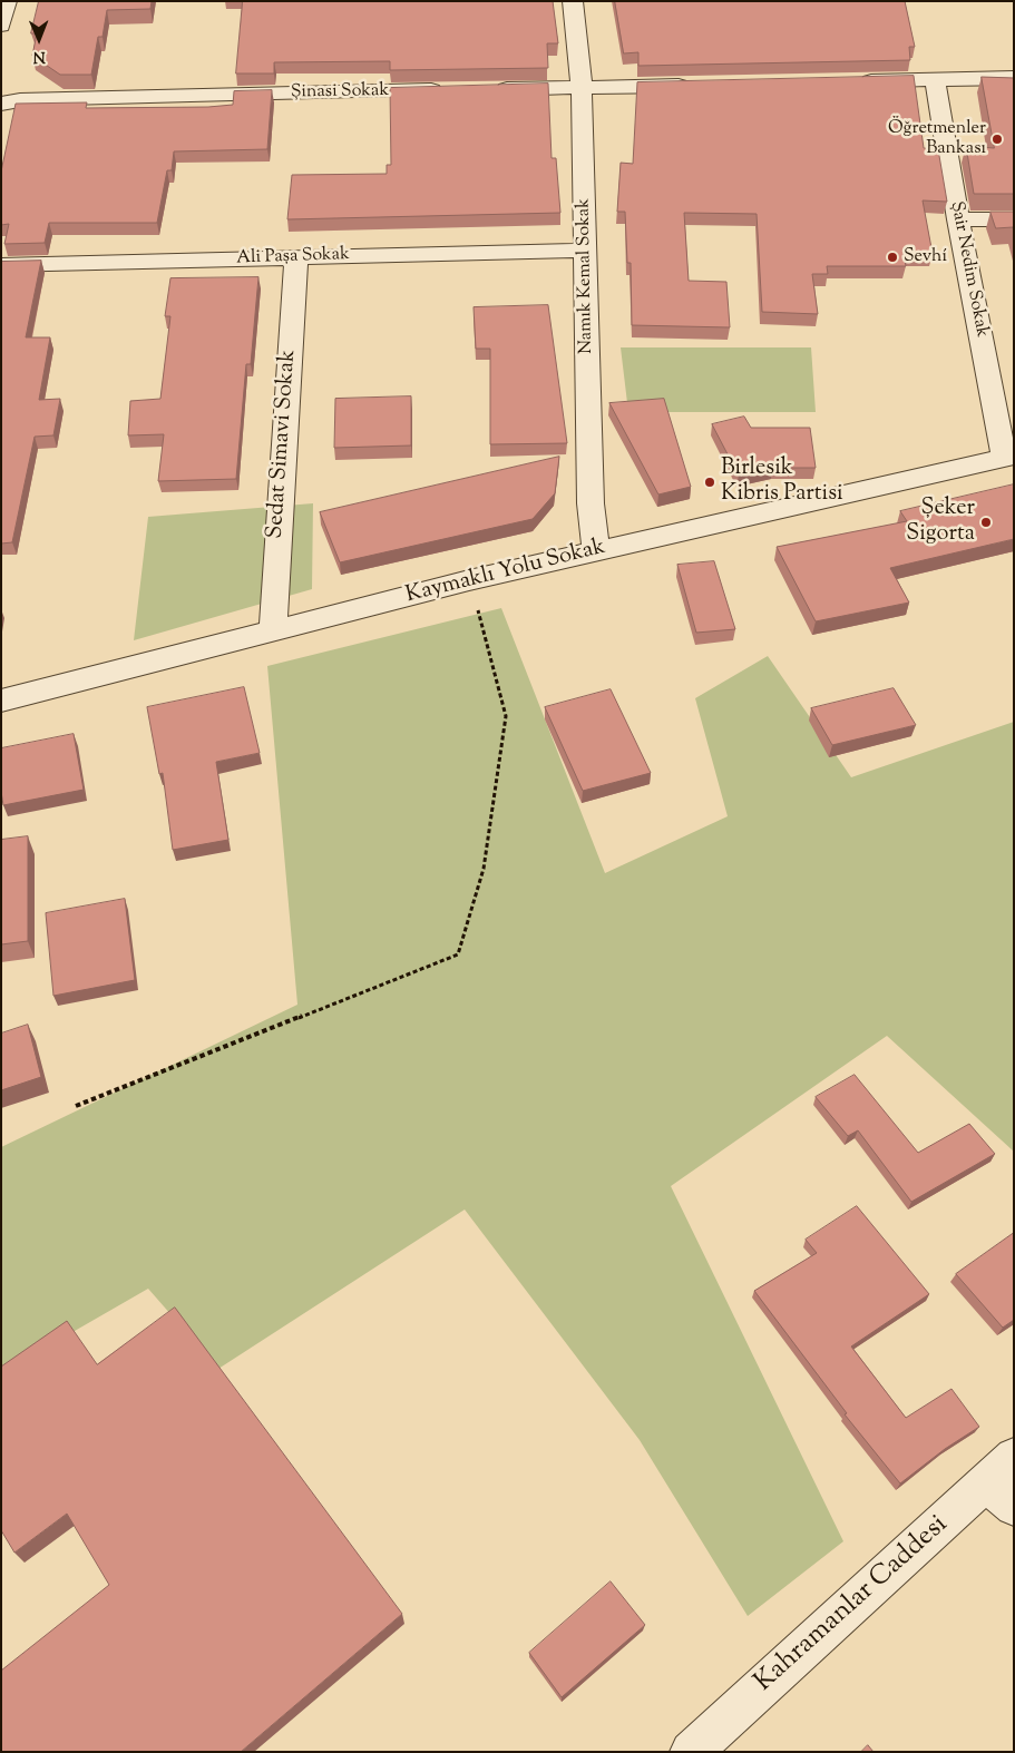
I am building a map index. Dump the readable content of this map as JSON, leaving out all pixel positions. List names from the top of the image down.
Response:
{
  "streets": {
    "street": [
      "Şinasi Sokak",
      "Ali Paşa Sokak",
      "Şair Nedim Sokak",
      "Namık Kemal Sokak",
      "Sedat Simavi Sokak",
      "Kaymaklı Yolu Sokak",
      "Kahramanlar Caddesi"
    ]
  },
  "crossings": [
    ["Ali Paşa Sokak", "Namık Kemal Sokak"],
    ["Ali Paşa Sokak", "Sedat Simavi Sokak"],
    ["Şair Nedim Sokak", "Kaymaklı Yolu Sokak"],
    ["Namık Kemal Sokak", "Kaymaklı Yolu Sokak"],
    ["Sedat Simavi Sokak", "Kaymaklı Yolu Sokak"]
  ],
  "places": [
    "Öğretmenler Bankası",
    "Sevhí",
    "Birlesik Kibris Partisi",
    "Şeker Sigorta"
  ],
  "north": "bottom"
}
